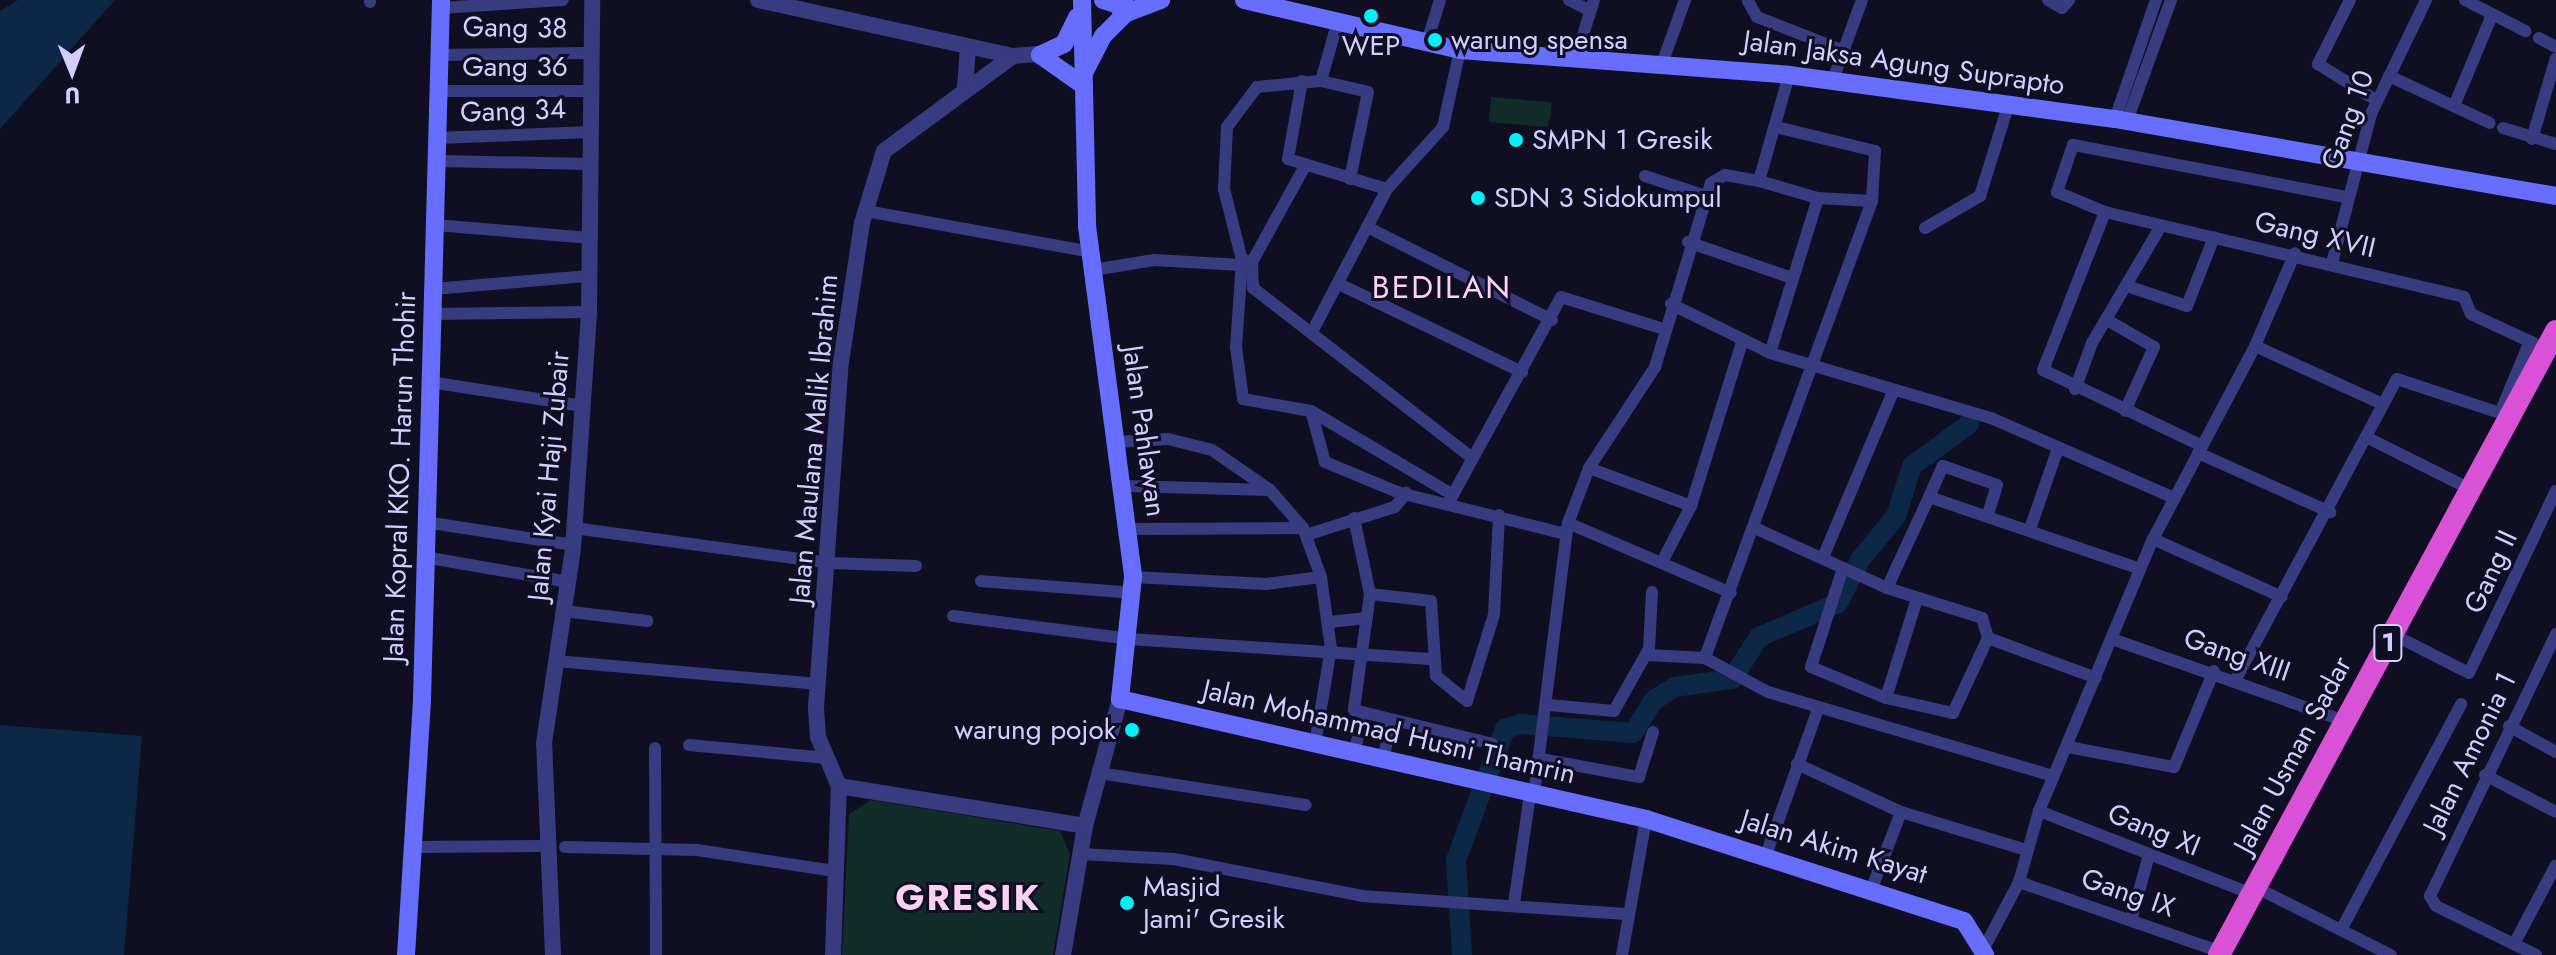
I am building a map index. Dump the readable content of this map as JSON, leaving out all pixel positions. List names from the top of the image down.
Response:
{
  "streets": {
    "highway": ["1", "Jalan Usman Sadar"],
    "main road": [
      "Jalan Jaksa Agung Suprapto",
      "Jalan Pahlawan",
      "Jalan Kopral KKO. Harun Thohir",
      "Jalan Mohammad Husni Thamrin",
      "Jalan Akim Kayat"
    ],
    "street": [
      "Gang 38",
      "Gang 36",
      "Gang 34",
      "Gang 10",
      "Gang XVII",
      "Jalan Maulana Malik Ibrahim",
      "Jalan Kyai Haji Zubair",
      "Gang II",
      "Gang XIII",
      "Jalan Amonia 1",
      "Gang XI",
      "Gang IX"
    ]
  },
  "crossings": [
    ["Gang 38", "Jalan Kyai Haji Zubair"],
    ["Gang 38", "Jalan Kopral KKO. Harun Thohir"],
    ["Jalan Jaksa Agung Suprapto", "Gang 10"],
    ["Gang 36", "Jalan Kyai Haji Zubair"],
    ["Gang 36", "Jalan Kopral KKO. Harun Thohir"],
    ["Gang 34", "Jalan Kyai Haji Zubair"],
    ["Gang 34", "Jalan Kopral KKO. Harun Thohir"],
    ["Gang 10", "Gang XVII"],
    ["Gang XVII", "Jalan Usman Sadar"],
    ["Jalan Pahlawan", "Jalan Mohammad Husni Thamrin"],
    ["Gang II", "Jalan Usman Sadar"],
    ["Gang XIII", "Jalan Usman Sadar"],
    ["Jalan Mohammad Husni Thamrin", "Jalan Akim Kayat"],
    ["Jalan Usman Sadar", "Gang XI"],
    ["Jalan Usman Sadar", "Gang IX"]
  ],
  "districts": ["BEDILAN", "GRESIK"],
  "places": [
    "WEP",
    "warung spensa",
    "SMPN 1 Gresik",
    "SDN 3 Sidokumpul",
    "warung pojok",
    "Masjid Jami' Gresik"
  ],
  "north": "bottom"
}
